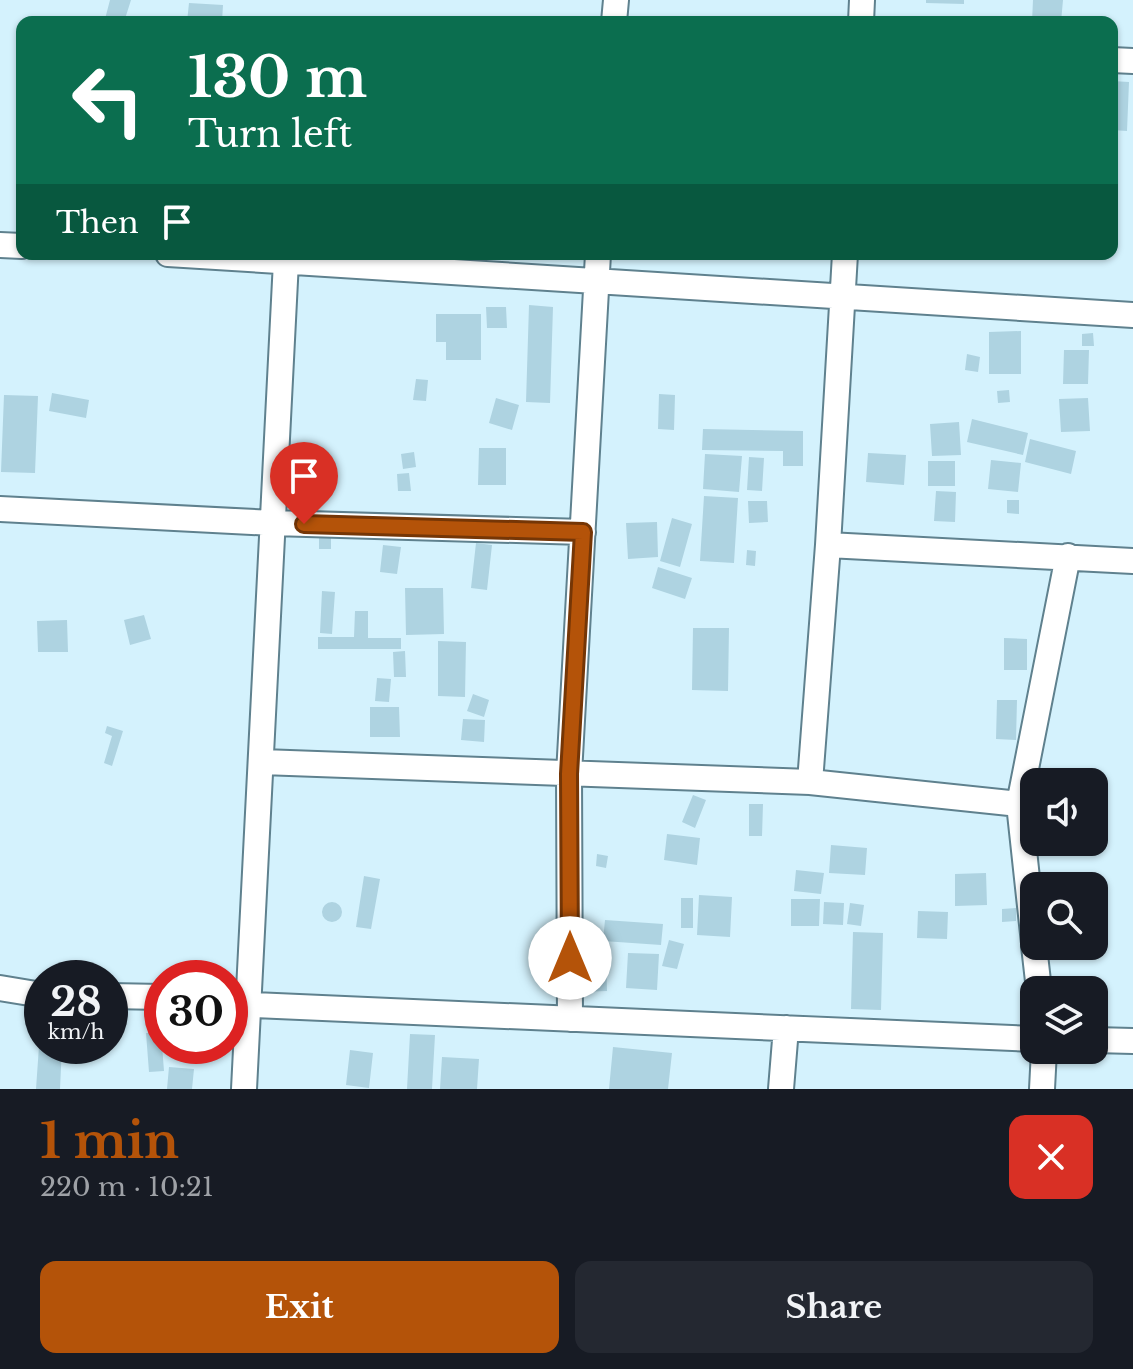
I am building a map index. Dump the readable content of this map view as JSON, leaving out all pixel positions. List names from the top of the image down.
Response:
{
  "page": {
    "turn": ["130 m", "Turn left"],
    "then": "Then",
    "speed": "28 km/h",
    "limit": "30",
    "heading": ["1 min", "220 m · 10:21"],
    "buttons": ["Exit", "Share"]
  }
}
